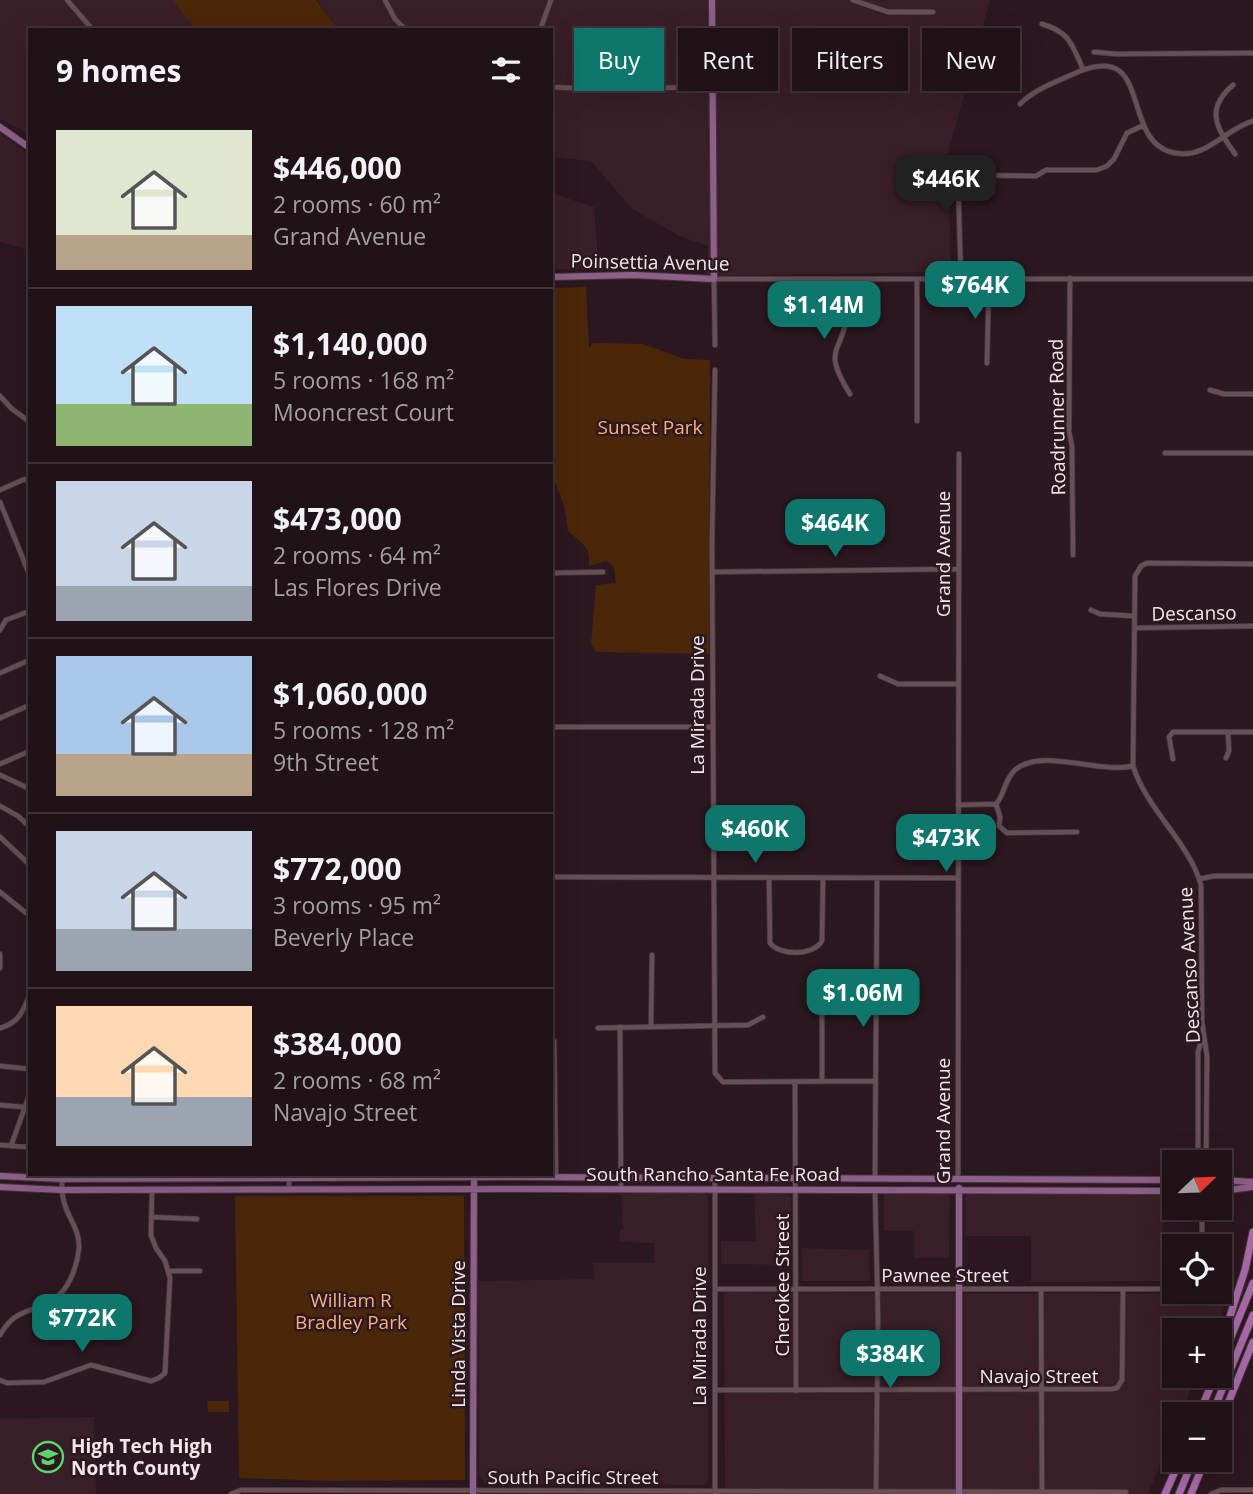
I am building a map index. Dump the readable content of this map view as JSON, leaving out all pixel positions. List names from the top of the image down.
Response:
{
  "streets": {
    "main road": [
      "Poinsettia Avenue",
      "Grand Avenue",
      "South Rancho Santa Fe Road",
      "Linda Vista Drive"
    ],
    "street": [
      "Roadrunner Road",
      "Descanso",
      "La Mirada Drive",
      "Descanso Avenue",
      "Pawnee Street",
      "Cherokee Street",
      "Navajo Street",
      "South Pacific Street"
    ]
  },
  "crossings": [
    ["Poinsettia Avenue", "Roadrunner Road"],
    ["Grand Avenue", "South Rancho Santa Fe Road"],
    ["Grand Avenue", "Pawnee Street"],
    ["Grand Avenue", "Navajo Street"],
    ["Grand Avenue", "South Pacific Street"],
    ["Descanso", "Descanso Avenue"],
    ["La Mirada Drive", "South Rancho Santa Fe Road"],
    ["La Mirada Drive", "Pawnee Street"],
    ["La Mirada Drive", "Cherokee Street"],
    ["La Mirada Drive", "Navajo Street"],
    ["La Mirada Drive", "South Pacific Street"],
    ["South Rancho Santa Fe Road", "Cherokee Street"],
    ["South Rancho Santa Fe Road", "Linda Vista Drive"],
    ["Pawnee Street", "Cherokee Street"],
    ["Pawnee Street", "Navajo Street"],
    ["Cherokee Street", "Navajo Street"],
    ["Linda Vista Drive", "South Pacific Street"]
  ],
  "parks": ["Sunset Park", "William R Bradley Park"],
  "places": {
    "school or university": ["High Tech High North County"]
  },
  "north": "top right",
  "page": {
    "chip": [
      "Buy",
      "Rent",
      "Filters",
      "New"
    ],
    "heading": "9 homes",
    "list": [
      {
        "name": "$446,000",
        "note": "2 rooms · 60 m² · Grand Avenue"
      },
      {
        "name": "$1,140,000",
        "note": "5 rooms · 168 m² · Mooncrest Court"
      },
      {
        "name": "$473,000",
        "note": "2 rooms · 64 m² · Las Flores Drive"
      },
      {
        "name": "$1,060,000",
        "note": "5 rooms · 128 m² · 9th Street"
      },
      {
        "name": "$772,000",
        "note": "3 rooms · 95 m² · Beverly Place"
      },
      {
        "name": "$384,000",
        "note": "2 rooms · 68 m² · Navajo Street"
      }
    ],
    "price": [
      "$446K",
      "$764K",
      "$1.14M",
      "$464K",
      "$460K",
      "$473K",
      "$1.06M",
      "$772K",
      "$384K"
    ],
    "map_buttons": ["+", "−"]
  }
}
